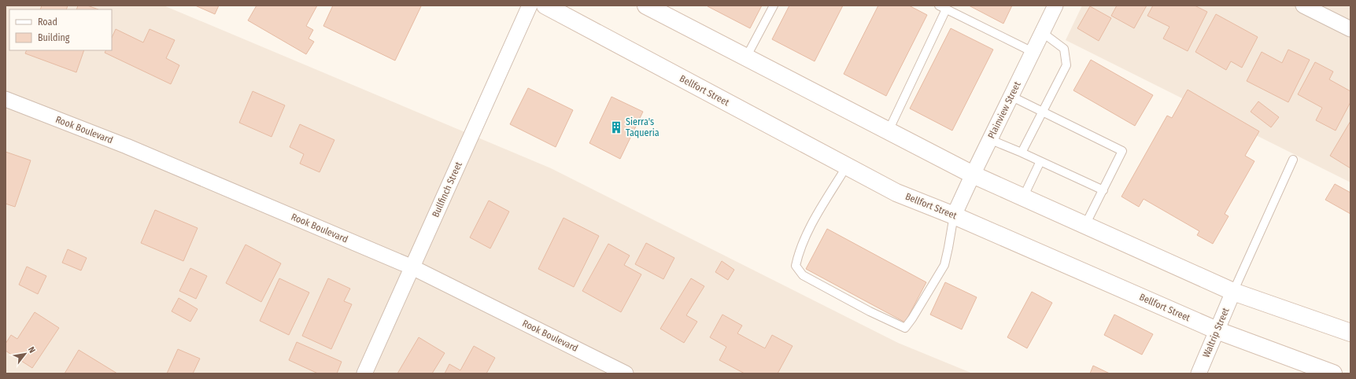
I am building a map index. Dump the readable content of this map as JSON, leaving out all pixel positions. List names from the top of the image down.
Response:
{
  "streets": {
    "main road": ["Bellfort Street"],
    "street": [
      "Plainview Street",
      "Rook Boulevard",
      "Bullfinch Street",
      "Waltrip Street"
    ]
  },
  "crossings": [
    ["Bellfort Street", "Plainview Street"],
    ["Bellfort Street", "Waltrip Street"],
    ["Rook Boulevard", "Bullfinch Street"]
  ],
  "places": {
    "building": ["Sierra's Taqueria"]
  },
  "legend": ["Road", "Building"],
  "north": "top right"
}
